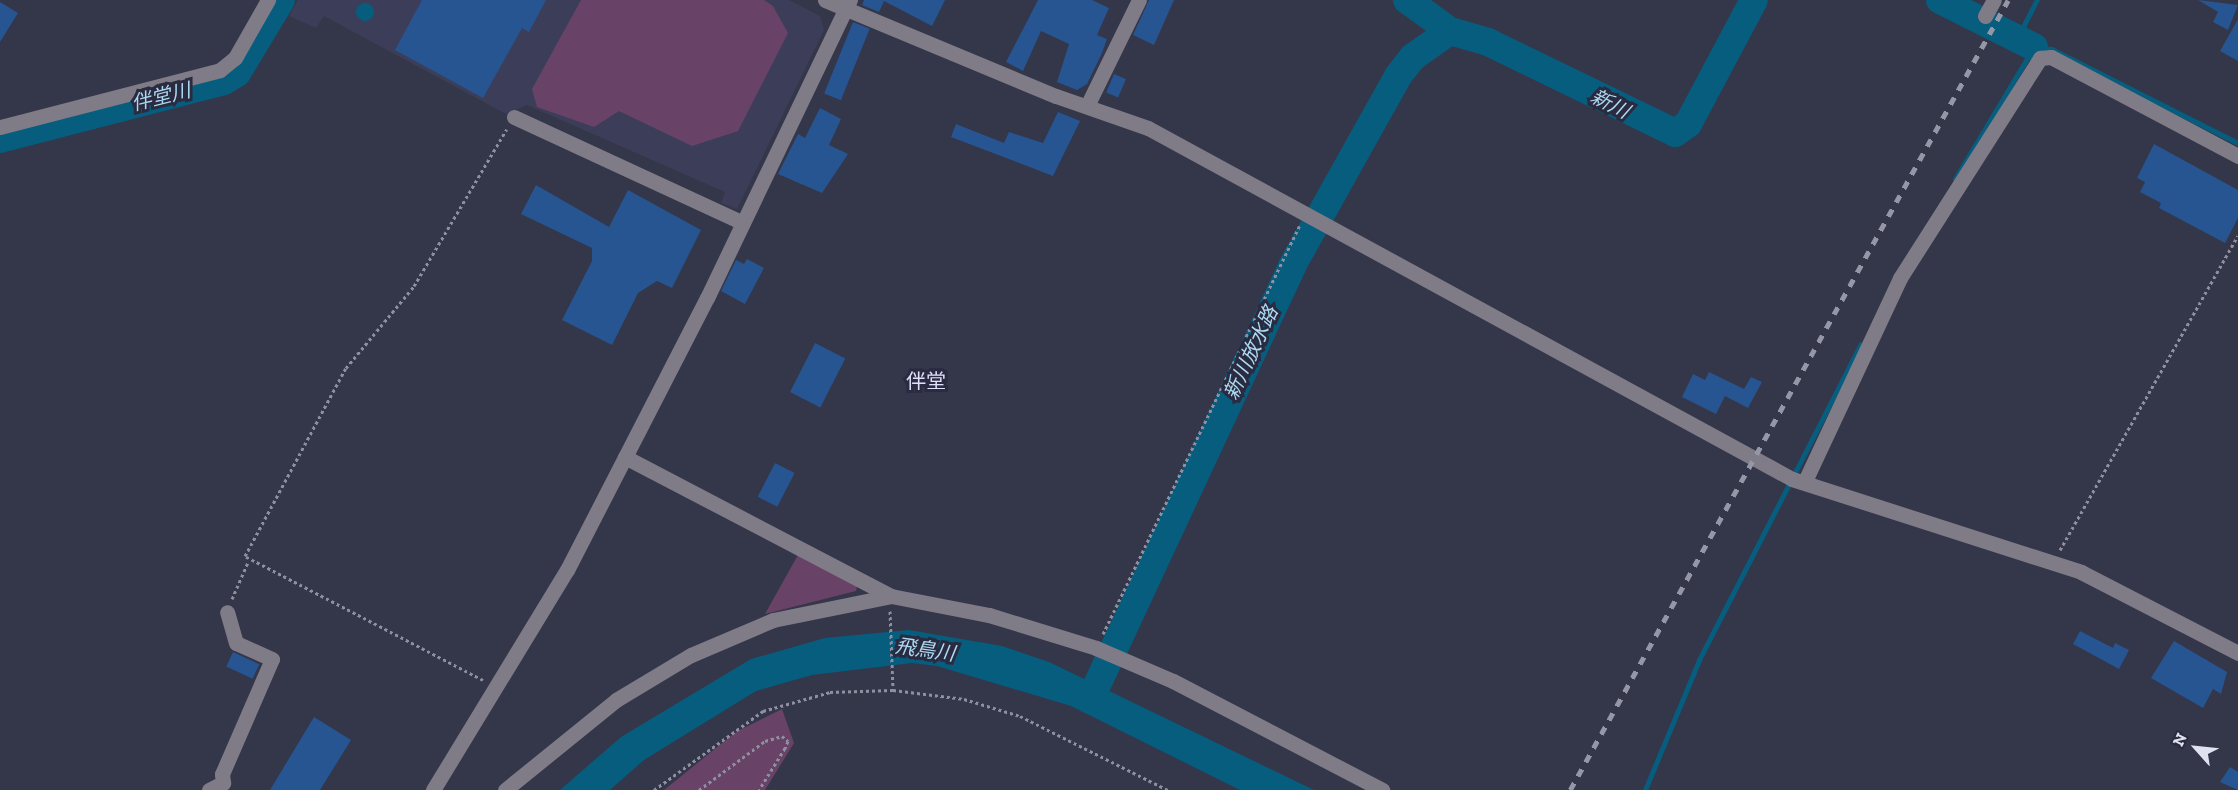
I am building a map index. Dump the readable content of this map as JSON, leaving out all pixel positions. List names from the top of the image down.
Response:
{
  "districts": ["伴堂"],
  "water": [
    "伴堂川",
    "新川",
    "新川放水路",
    "飛鳥川"
  ],
  "north": "top left"
}
